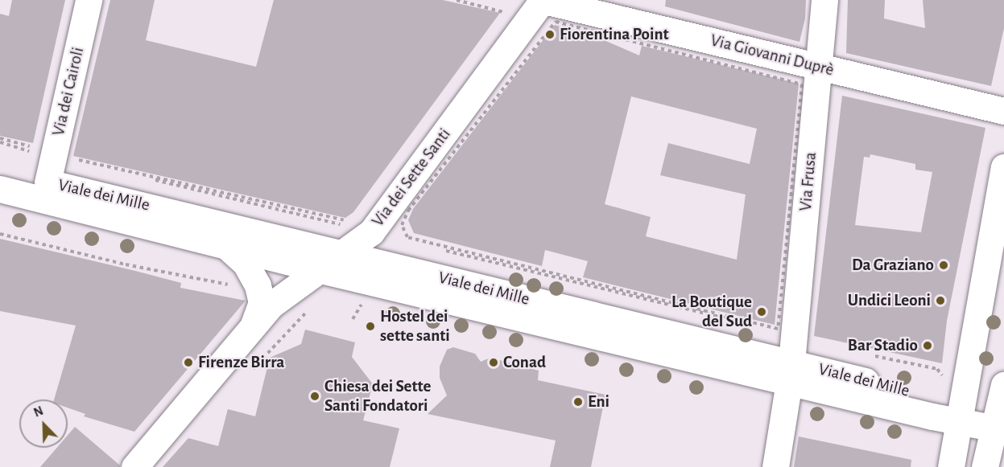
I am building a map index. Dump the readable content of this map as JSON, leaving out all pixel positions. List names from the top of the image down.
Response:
{
  "streets": {
    "street": [
      "Via Giovanni Duprè",
      "Via dei Cairoli",
      "Via dei Sette Santi",
      "Via Frusa",
      "Viale dei Mille"
    ]
  },
  "crossings": [
    ["Via Giovanni Duprè", "Via dei Sette Santi"],
    ["Via Giovanni Duprè", "Via Frusa"],
    ["Via dei Cairoli", "Viale dei Mille"],
    ["Via dei Sette Santi", "Viale dei Mille"],
    ["Via Frusa", "Viale dei Mille"]
  ],
  "places": [
    "Fiorentina Point",
    "Da Graziano",
    "Undici Leoni",
    "La Boutique del Sud",
    "Hostel dei sette santi",
    "Bar Stadio",
    "Firenze Birra",
    "Conad",
    "Chiesa dei Sette Santi Fondatori",
    "Eni"
  ],
  "north": "top left"
}
